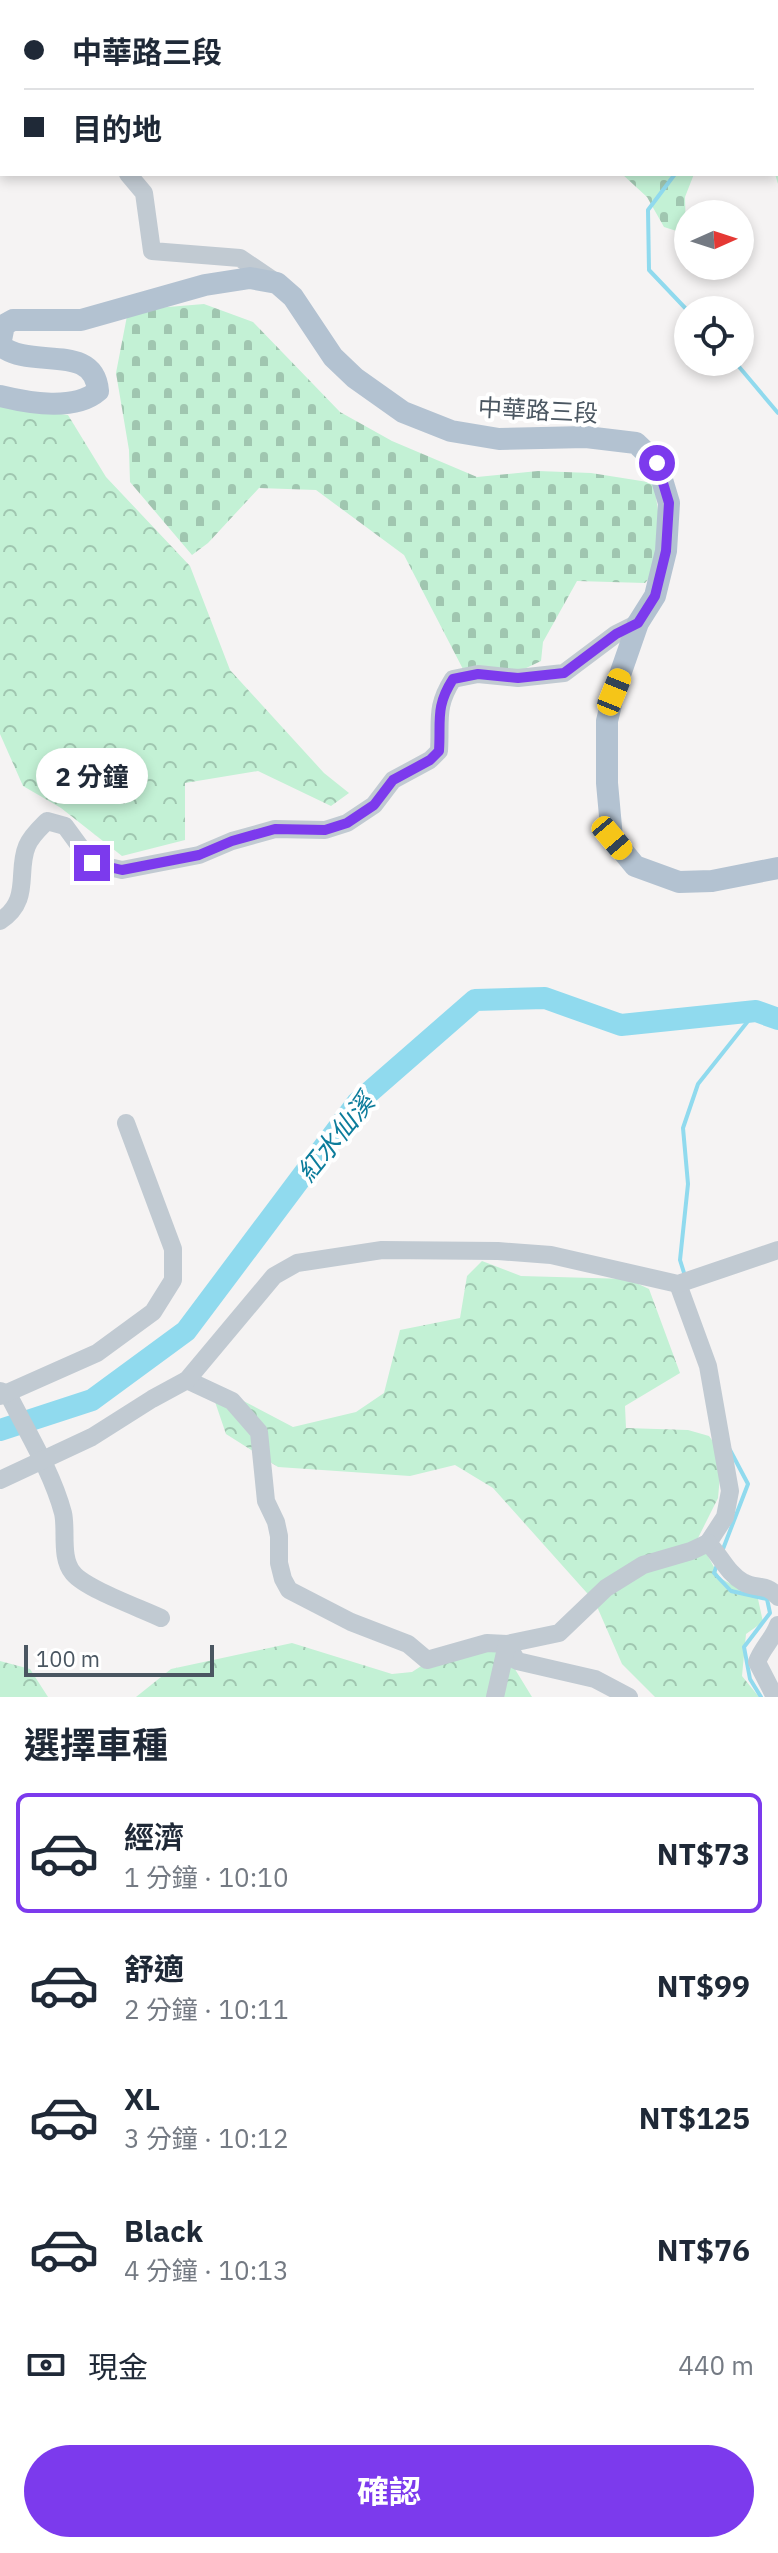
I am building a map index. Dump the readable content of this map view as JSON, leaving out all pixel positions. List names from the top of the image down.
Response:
{
  "streets": {
    "main road": ["中華路三段"]
  },
  "water": ["紅水仙溪"],
  "scale_bar": "100 m",
  "north": "right",
  "page": {
    "banner": ["中華路三段", "目的地"],
    "bubble": "2 分鐘",
    "scale": "100 m",
    "heading": "選擇車種",
    "list": [
      {
        "name": "經濟",
        "note": "1 分鐘 · 10:10",
        "value": "NT$73"
      },
      {
        "name": "舒適",
        "note": "2 分鐘 · 10:11",
        "value": "NT$99"
      },
      {
        "name": "XL",
        "note": "3 分鐘 · 10:12",
        "value": "NT$125"
      },
      {
        "name": "Black",
        "note": "4 分鐘 · 10:13",
        "value": "NT$76"
      }
    ],
    "pay": ["現金", "440 m"],
    "buttons": "確認"
  }
}
